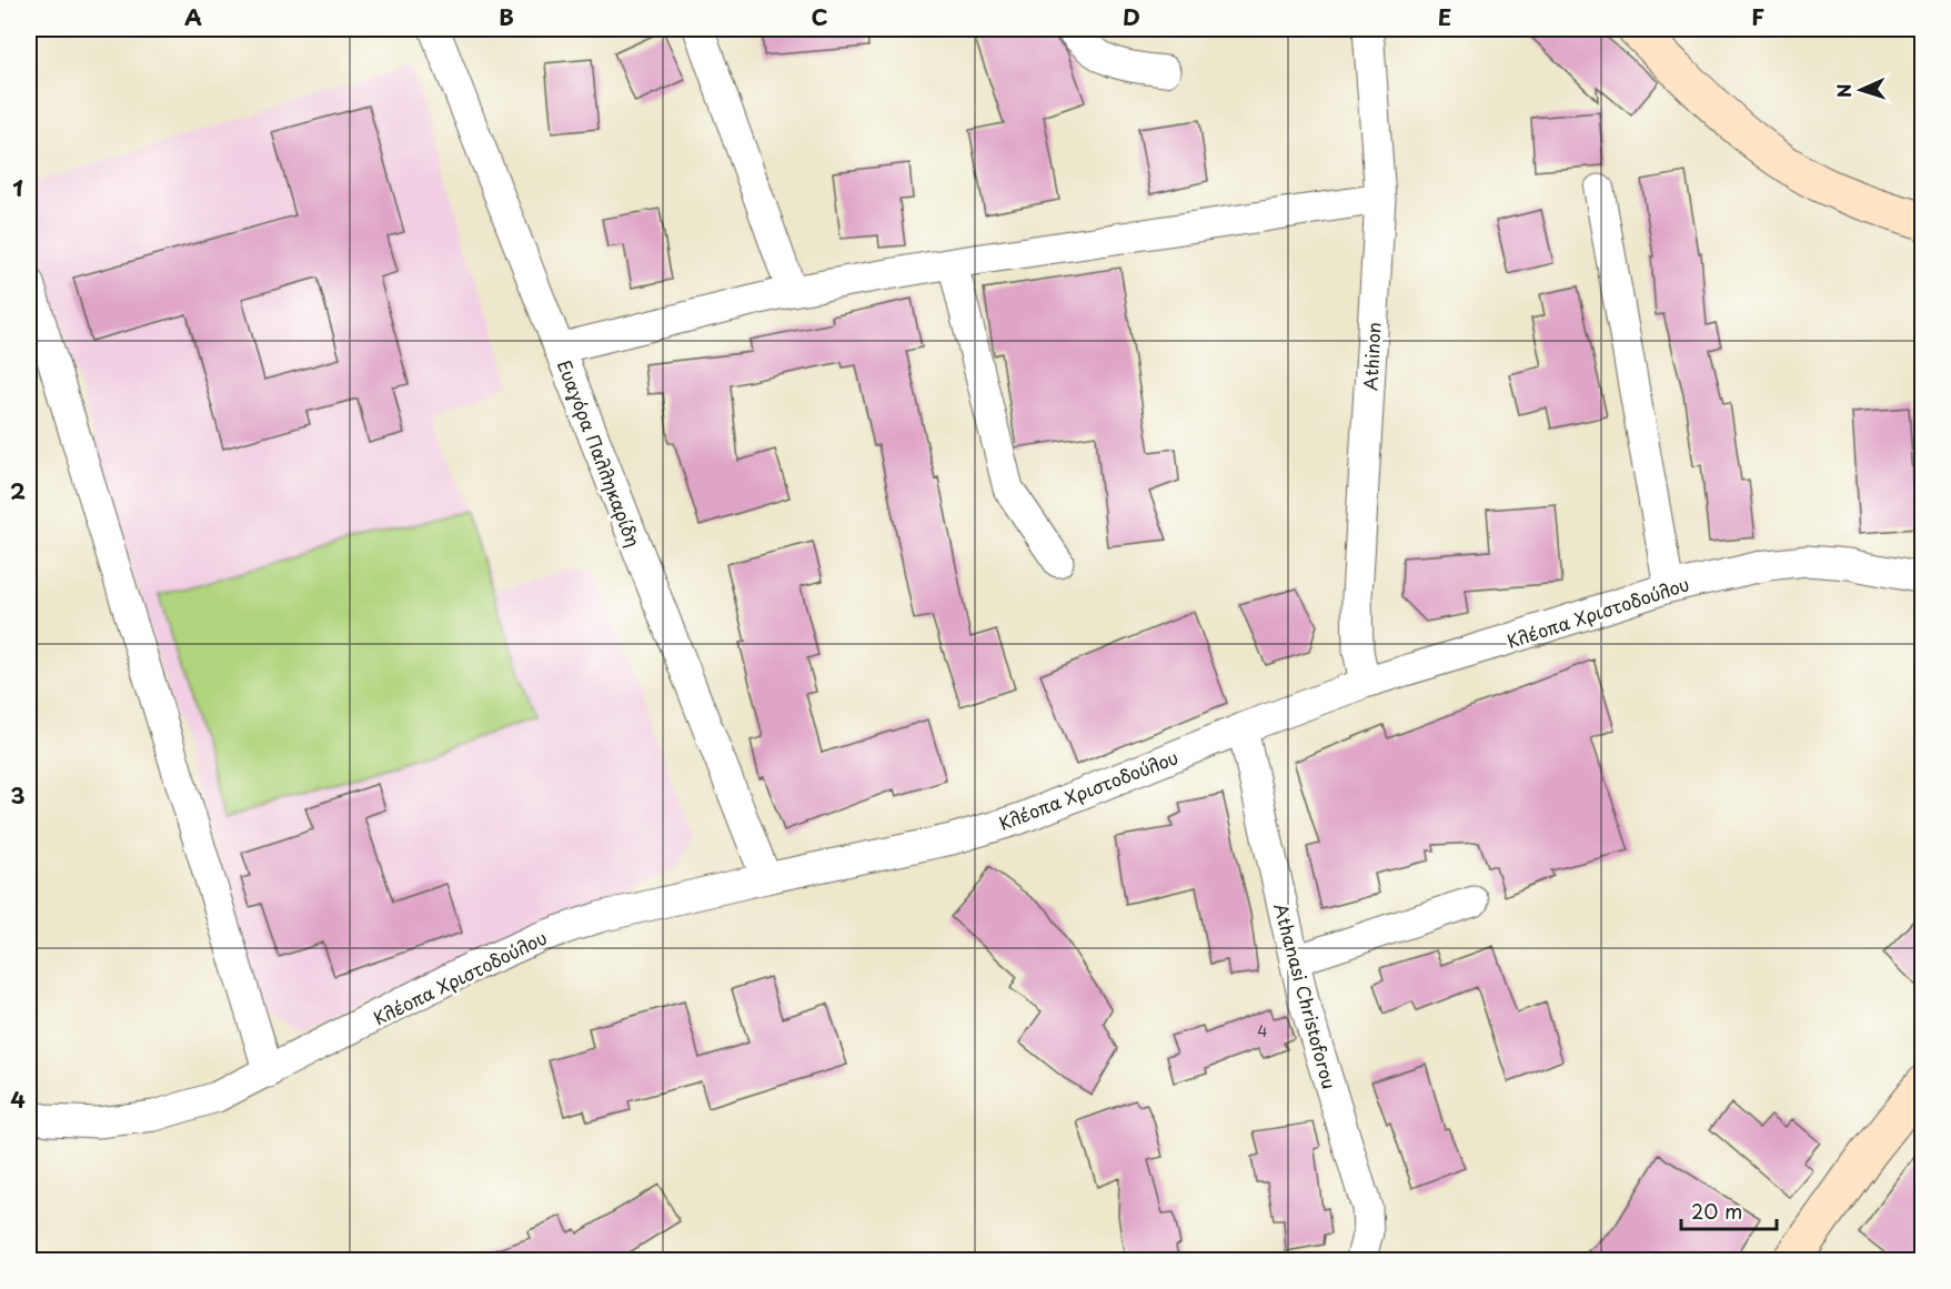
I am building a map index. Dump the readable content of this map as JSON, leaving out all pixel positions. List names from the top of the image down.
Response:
{
  "streets": {
    "street": [
      "Athinon",
      "Ευαγόρα Παλληκαρίδη",
      "Κλέοπα Χριστοδούλου",
      "Athanasi Christoforou"
    ]
  },
  "crossings": [
    ["Athinon", "Κλέοπα Χριστοδούλου"],
    ["Ευαγόρα Παλληκαρίδη", "Κλέοπα Χριστοδούλου"],
    ["Κλέοπα Χριστοδούλου", "Athanasi Christoforou"]
  ],
  "house_numbers": ["4"],
  "scale_bar": "20 m",
  "north": "left",
  "grid": {
    "columns": [
      "A",
      "B",
      "C",
      "D",
      "E",
      "F"
    ],
    "rows": [
      "1",
      "2",
      "3",
      "4"
    ]
  }
}
